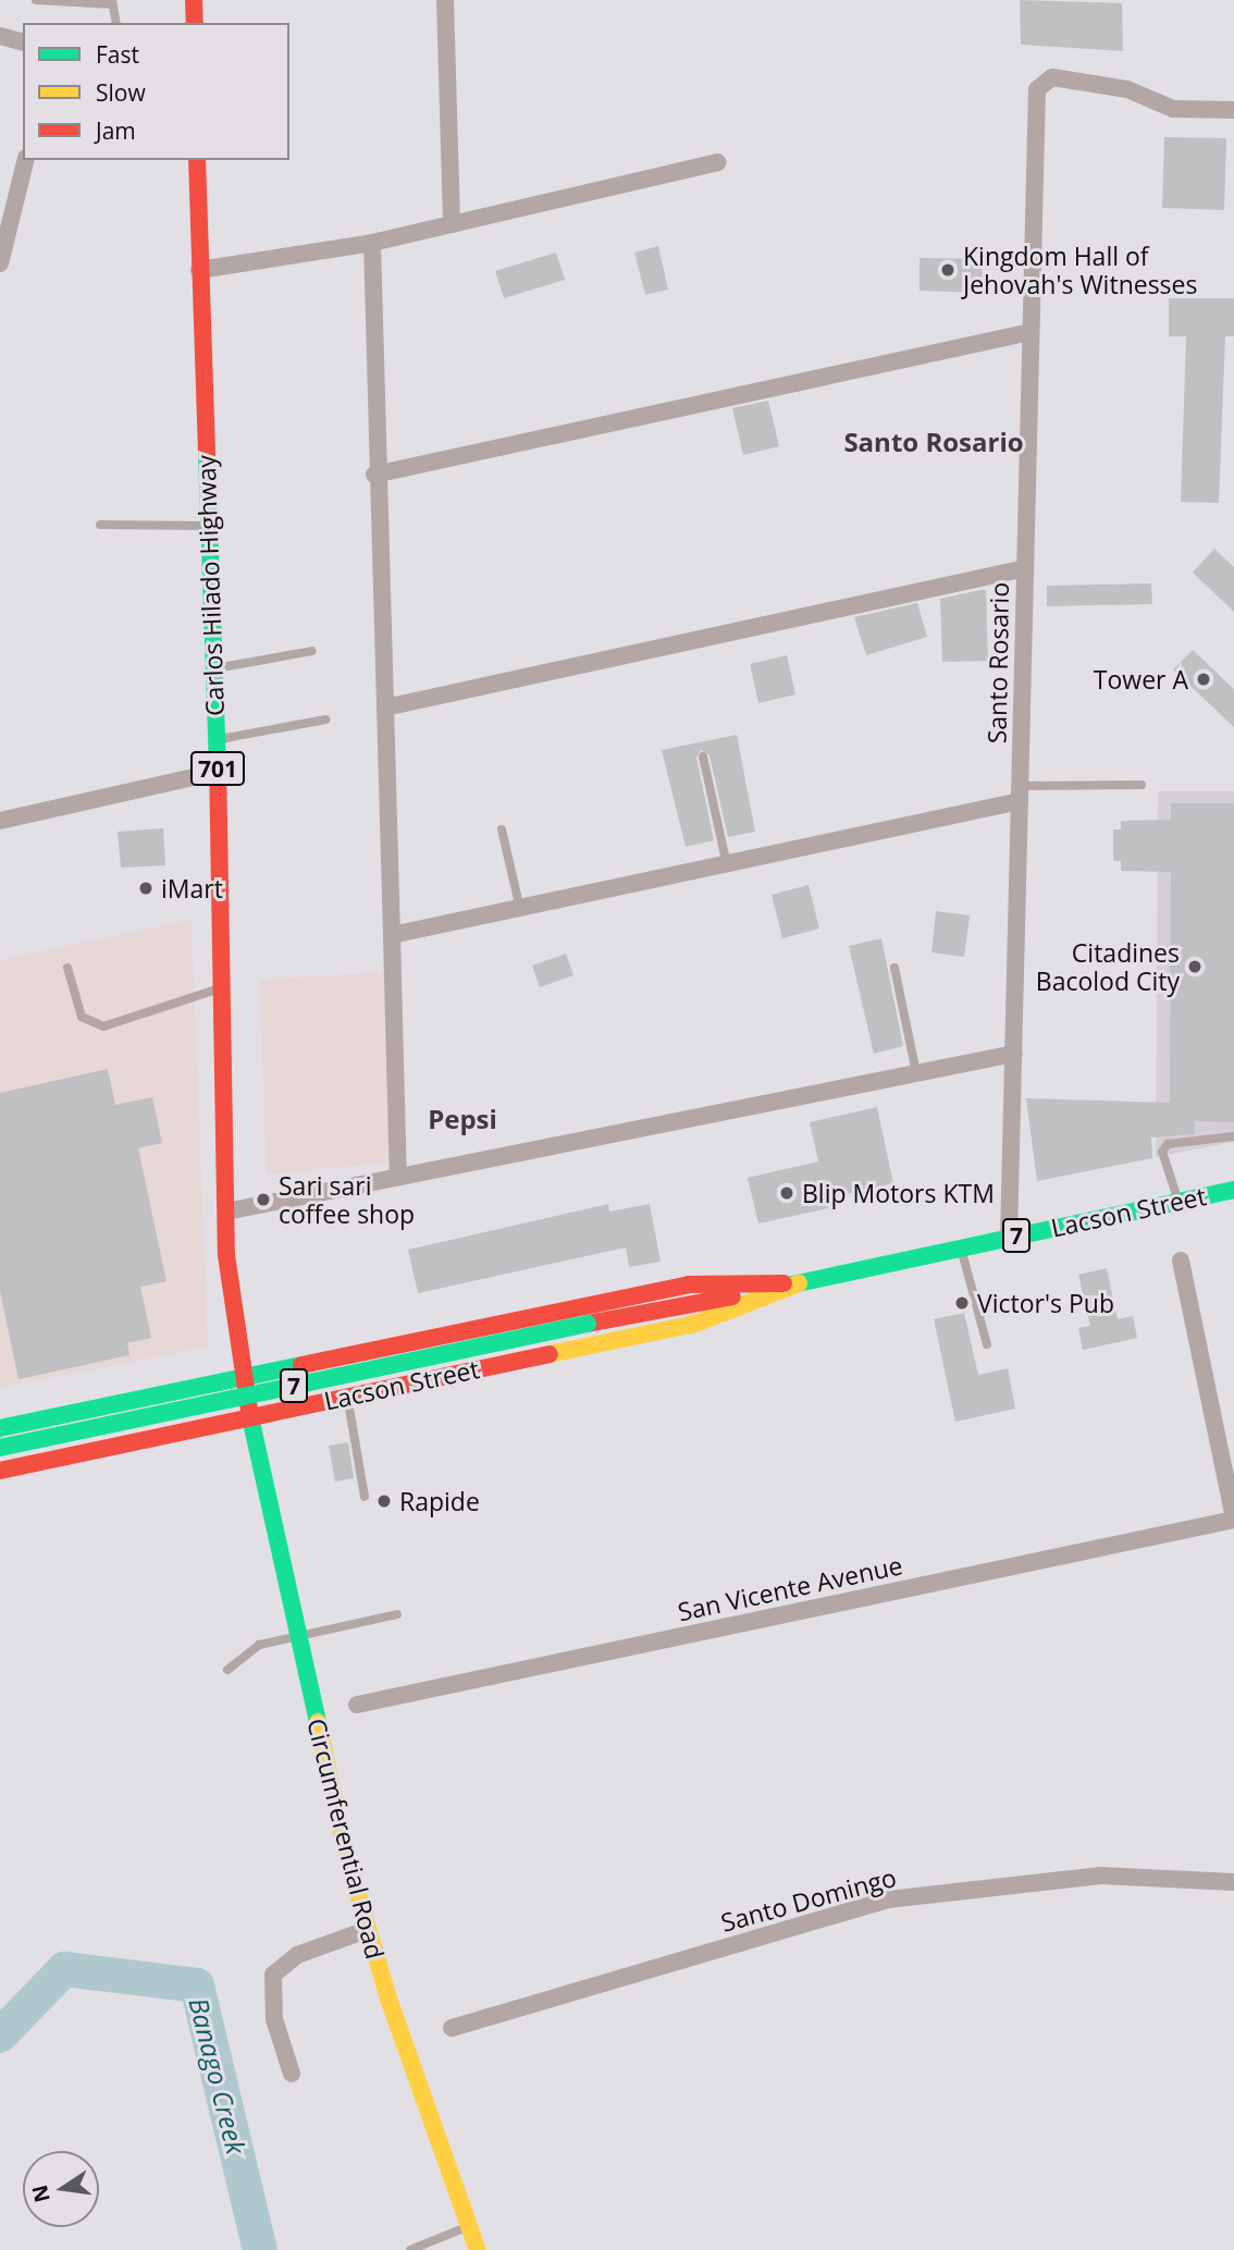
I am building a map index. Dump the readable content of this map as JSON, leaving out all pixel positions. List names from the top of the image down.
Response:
{
  "streets": {
    "main road": [
      "Carlos Hilado Highway",
      "701",
      "Lacson Street",
      "7",
      "Circumferential Road"
    ],
    "street": ["Santo Rosario", "San Vicente Avenue", "Santo Domingo"]
  },
  "crossings": [
    ["Carlos Hilado Highway", "Lacson Street"],
    ["Carlos Hilado Highway", "Circumferential Road"],
    ["Santo Rosario", "Lacson Street"],
    ["Lacson Street", "Circumferential Road"]
  ],
  "districts": ["Santo Rosario", "Pepsi"],
  "water": ["Banago Creek"],
  "places": [
    "Kingdom Hall of Jehovah's Witnesses",
    "Tower A",
    "iMart",
    "Citadines Bacolod City",
    "Blip Motors KTM",
    "Sari sari coffee shop",
    "Victor's Pub",
    "Rapide"
  ],
  "legend": ["Fast", "Slow", "Jam"],
  "north": "left"
}
